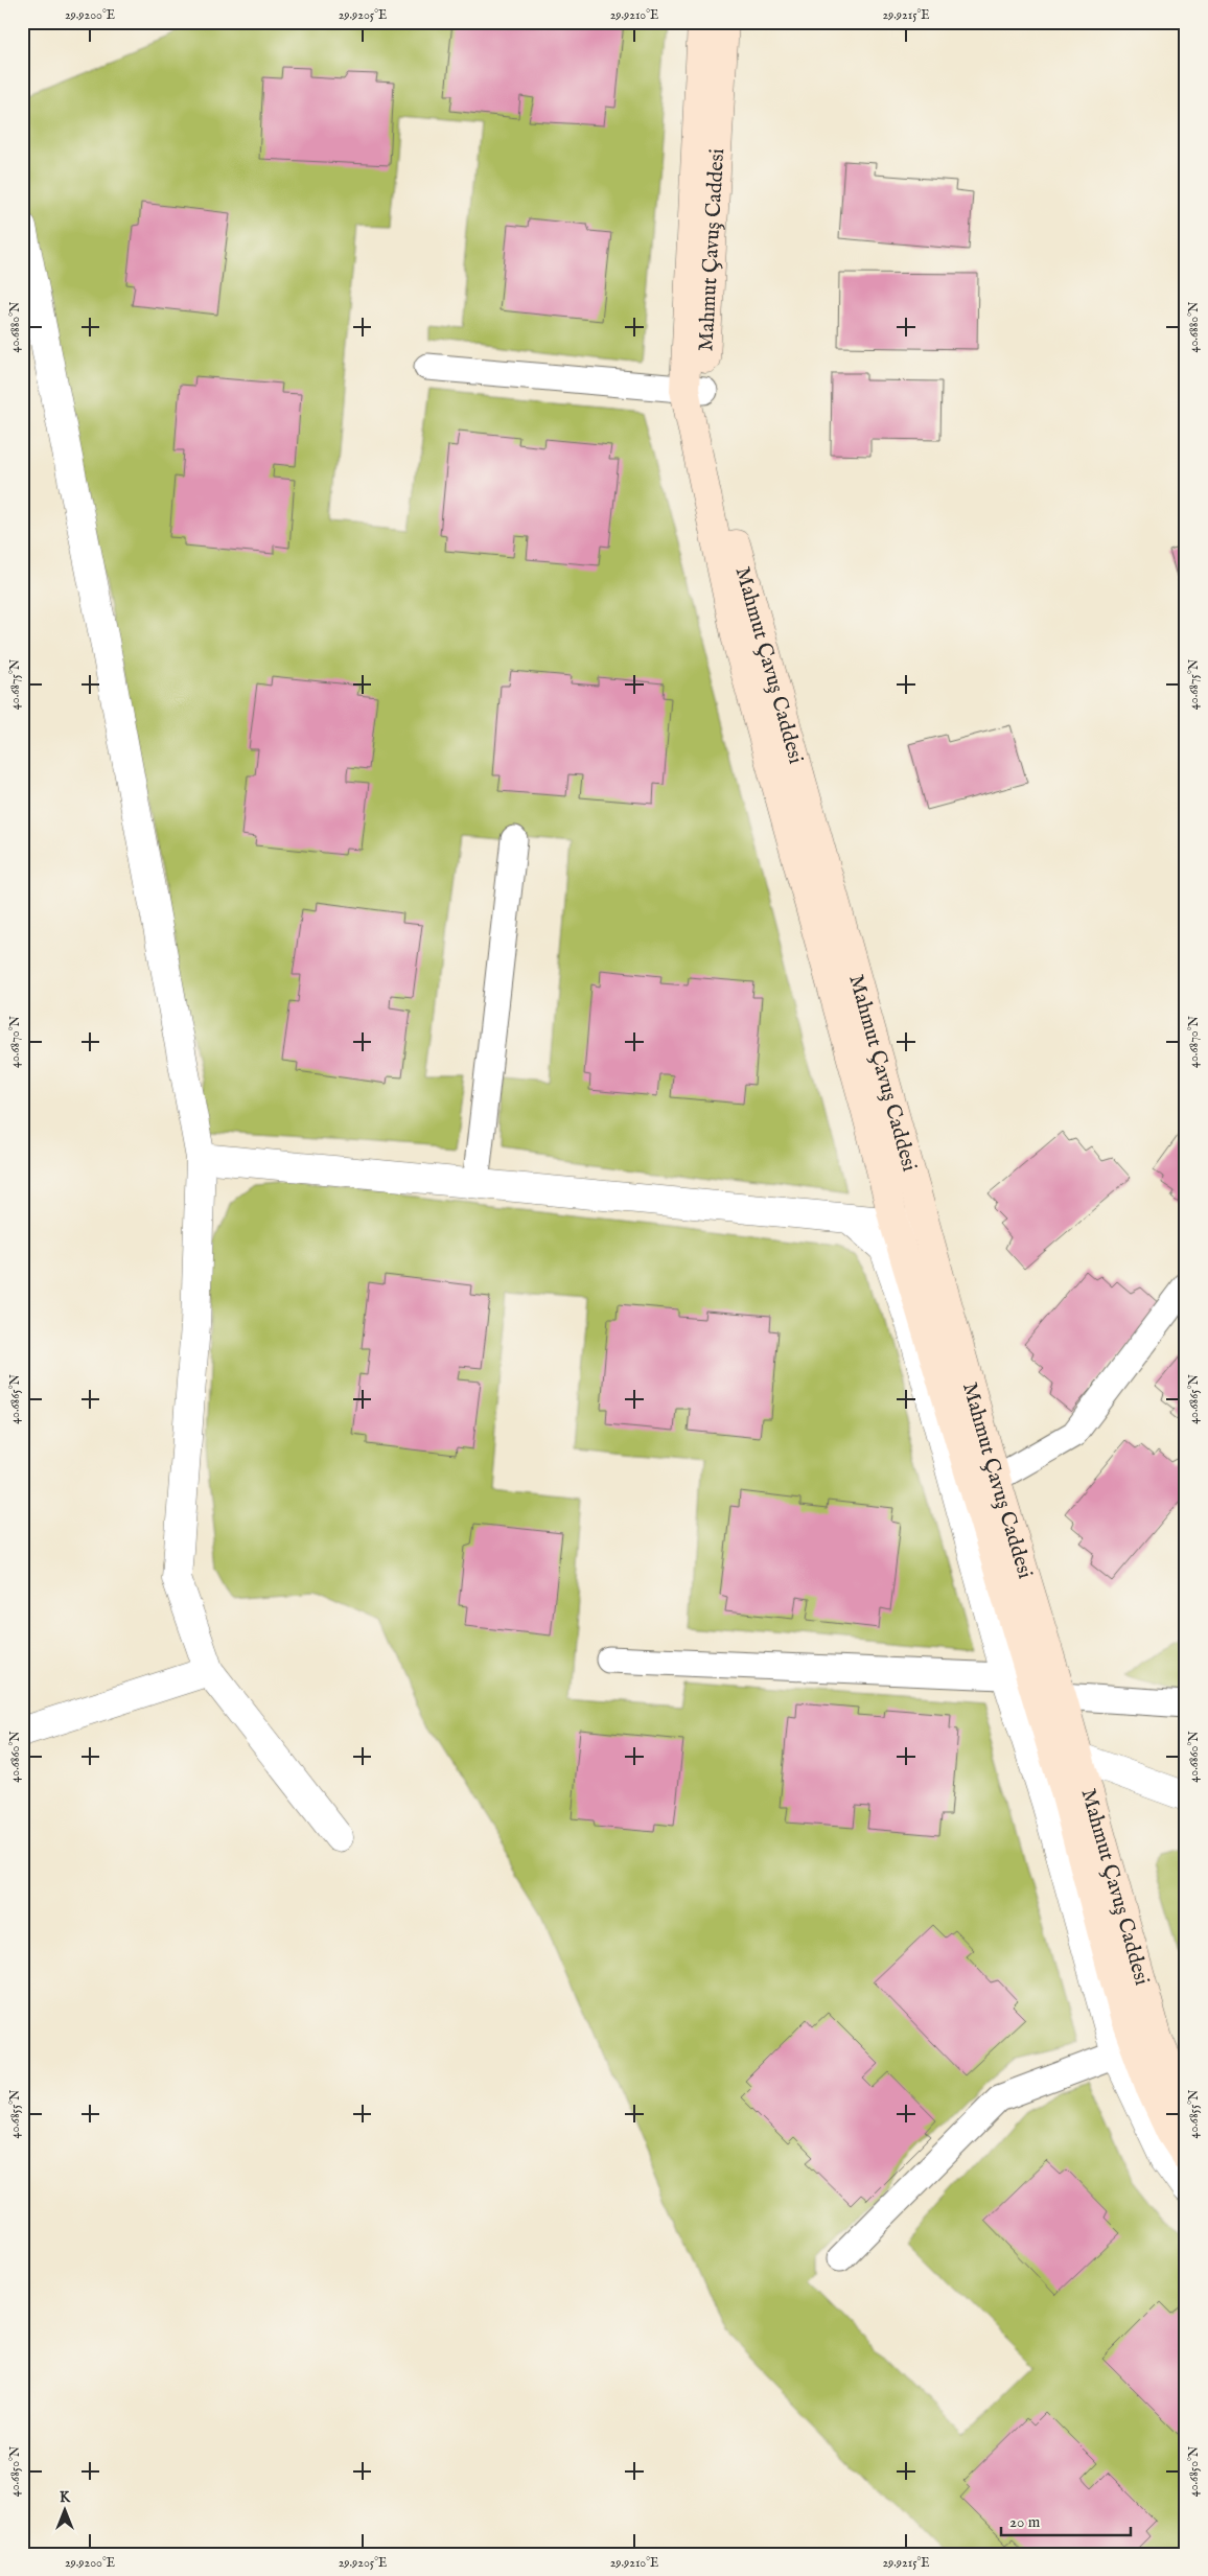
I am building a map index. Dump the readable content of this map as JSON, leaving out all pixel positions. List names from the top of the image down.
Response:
{
  "streets": {
    "main road": ["Mahmut Çavuş Caddesi"]
  },
  "scale_bar": "20 m",
  "north": "top",
  "coordinates": [
    "29.9200°E",
    "29.9205°E",
    "29.9210°E",
    "29.9215°E",
    "40.6880°N",
    "40.6875°N",
    "40.6870°N",
    "40.6865°N",
    "40.6860°N",
    "40.6855°N",
    "40.6850°N"
  ]
}
